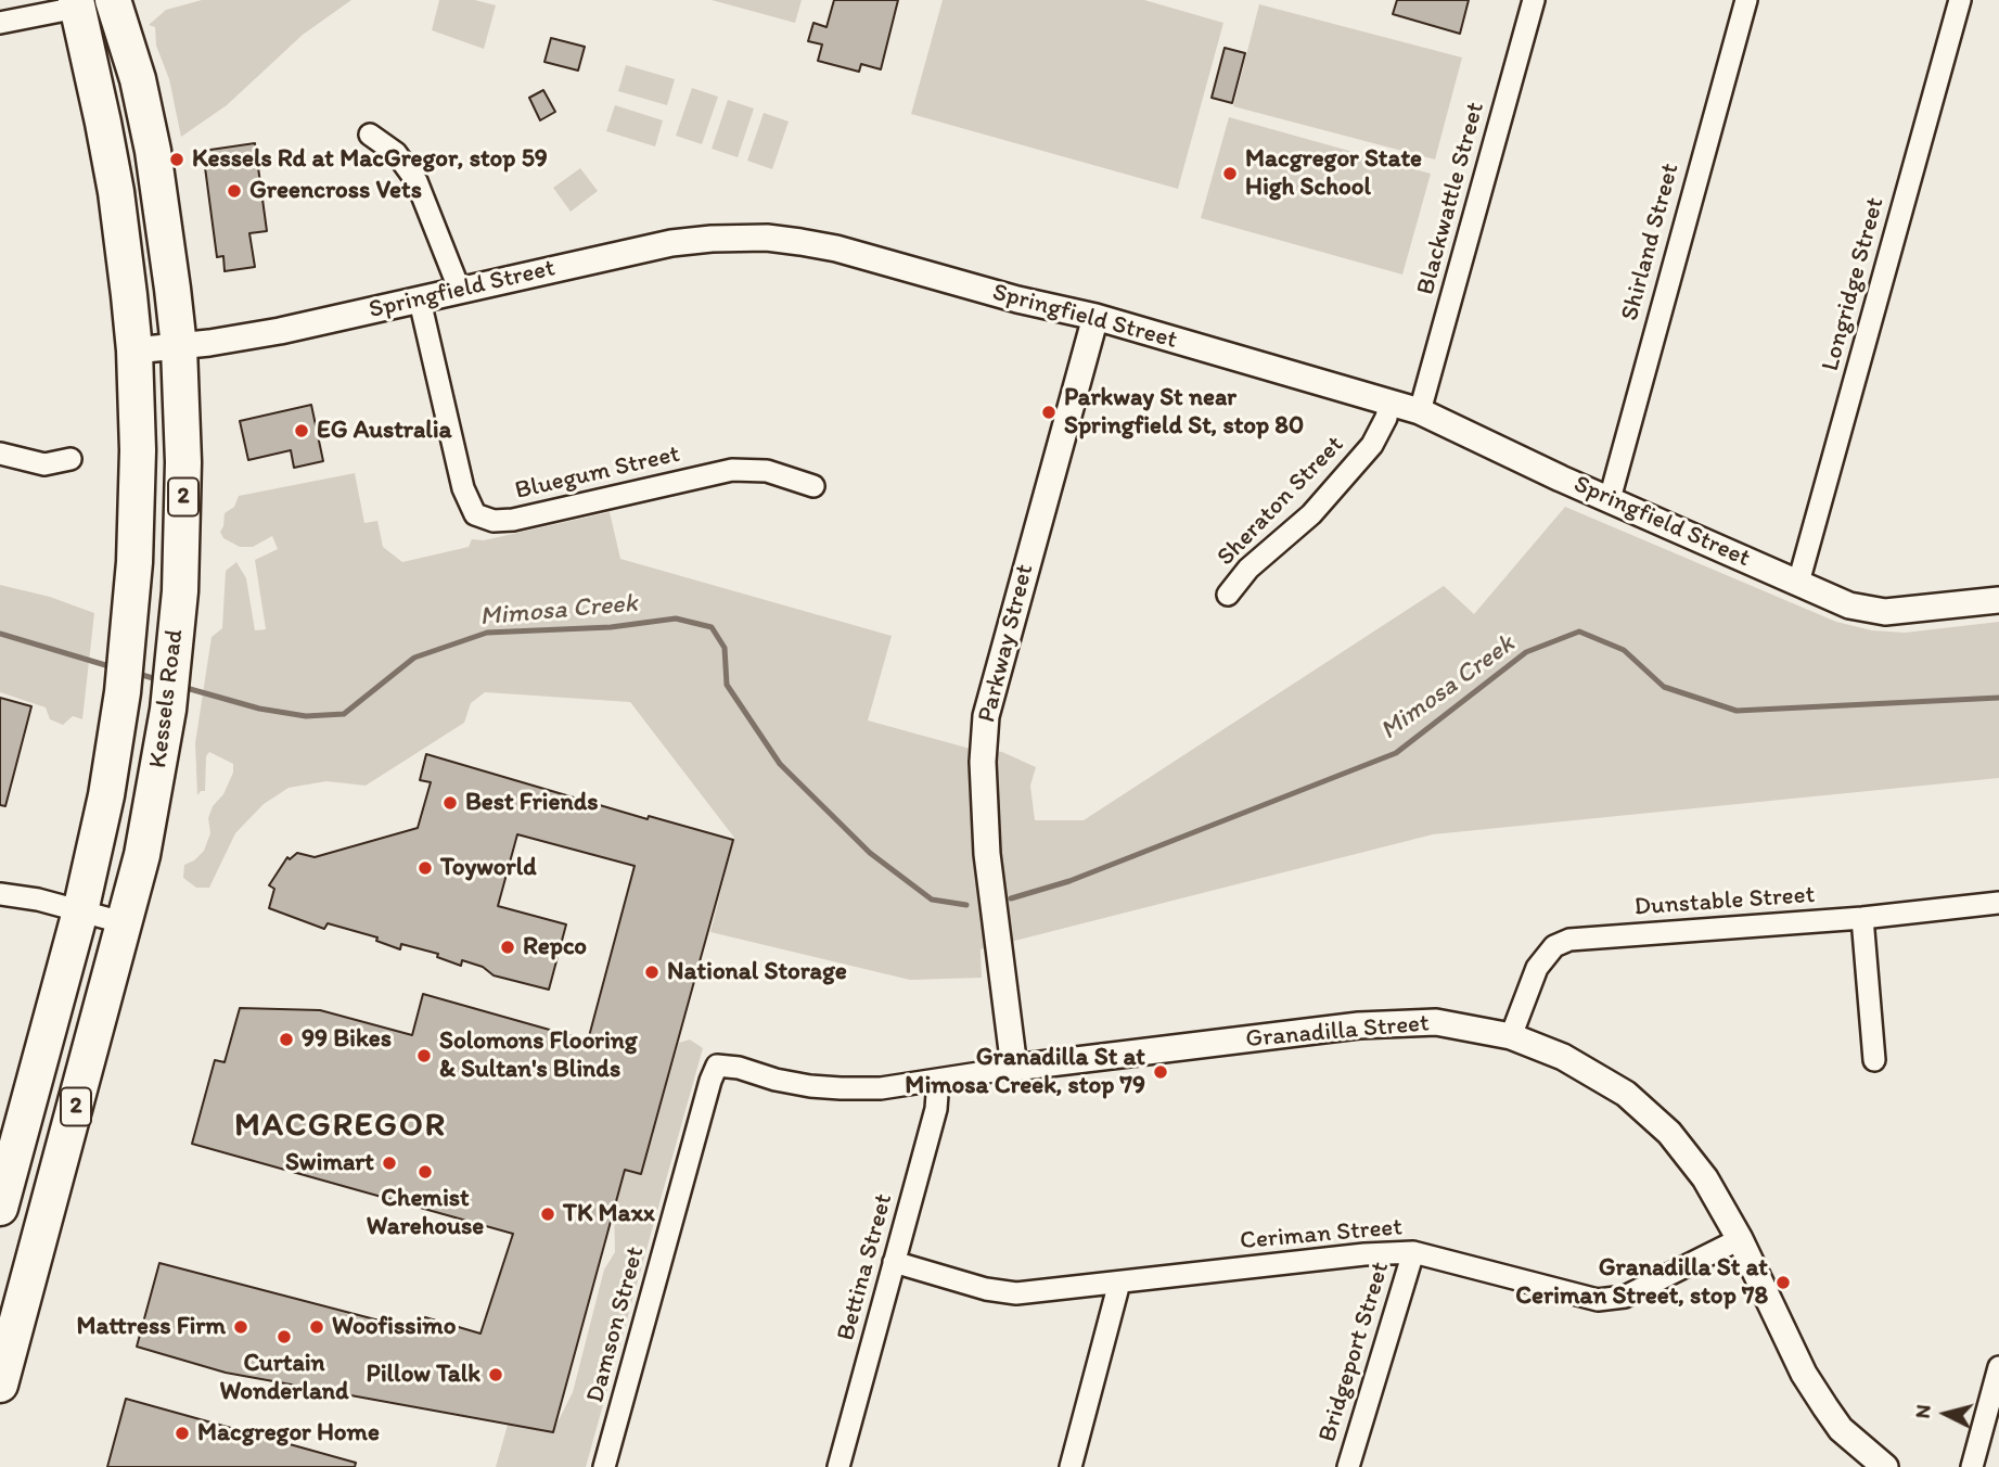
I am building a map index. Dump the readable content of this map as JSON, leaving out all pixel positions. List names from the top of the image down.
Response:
{
  "streets": {
    "highway": ["2", "Kessels Road"],
    "street": [
      "Blackwattle Street",
      "Shirland Street",
      "Longridge Street",
      "Springfield Street",
      "Bluegum Street",
      "Sheraton Street",
      "Parkway Street",
      "Dunstable Street",
      "Granadilla Street",
      "Ceriman Street",
      "Bettina Street",
      "Damson Street",
      "Bridgeport Street"
    ]
  },
  "crossings": [
    ["Blackwattle Street", "Springfield Street"],
    ["Shirland Street", "Springfield Street"],
    ["Longridge Street", "Springfield Street"],
    ["Springfield Street", "Bluegum Street"],
    ["Springfield Street", "Sheraton Street"],
    ["Springfield Street", "Parkway Street"],
    ["Springfield Street", "Kessels Road"],
    ["Parkway Street", "Granadilla Street"],
    ["Dunstable Street", "Granadilla Street"],
    ["Granadilla Street", "Ceriman Street"],
    ["Granadilla Street", "Bettina Street"],
    ["Granadilla Street", "Damson Street"],
    ["Ceriman Street", "Bettina Street"],
    ["Ceriman Street", "Bridgeport Street"]
  ],
  "districts": ["MACGREGOR"],
  "water": ["Mimosa Creek"],
  "places": [
    "Kessels Rd at MacGregor, stop 59",
    "Macgregor State High School",
    "Greencross Vets",
    "Parkway St near Springfield St, stop 80",
    "EG Australia",
    "Best Friends",
    "Toyworld",
    "Repco",
    "National Storage",
    "99 Bikes",
    "Solomons Flooring & Sultan's Blinds",
    "Granadilla St at Mimosa Creek, stop 79",
    "Swimart",
    "Chemist Warehouse",
    "TK Maxx",
    "Granadilla St at Ceriman Street, stop 78",
    "Mattress Firm",
    "Woofissimo",
    "Curtain Wonderland",
    "Pillow Talk",
    "Macgregor Home"
  ],
  "north": "left"
}
